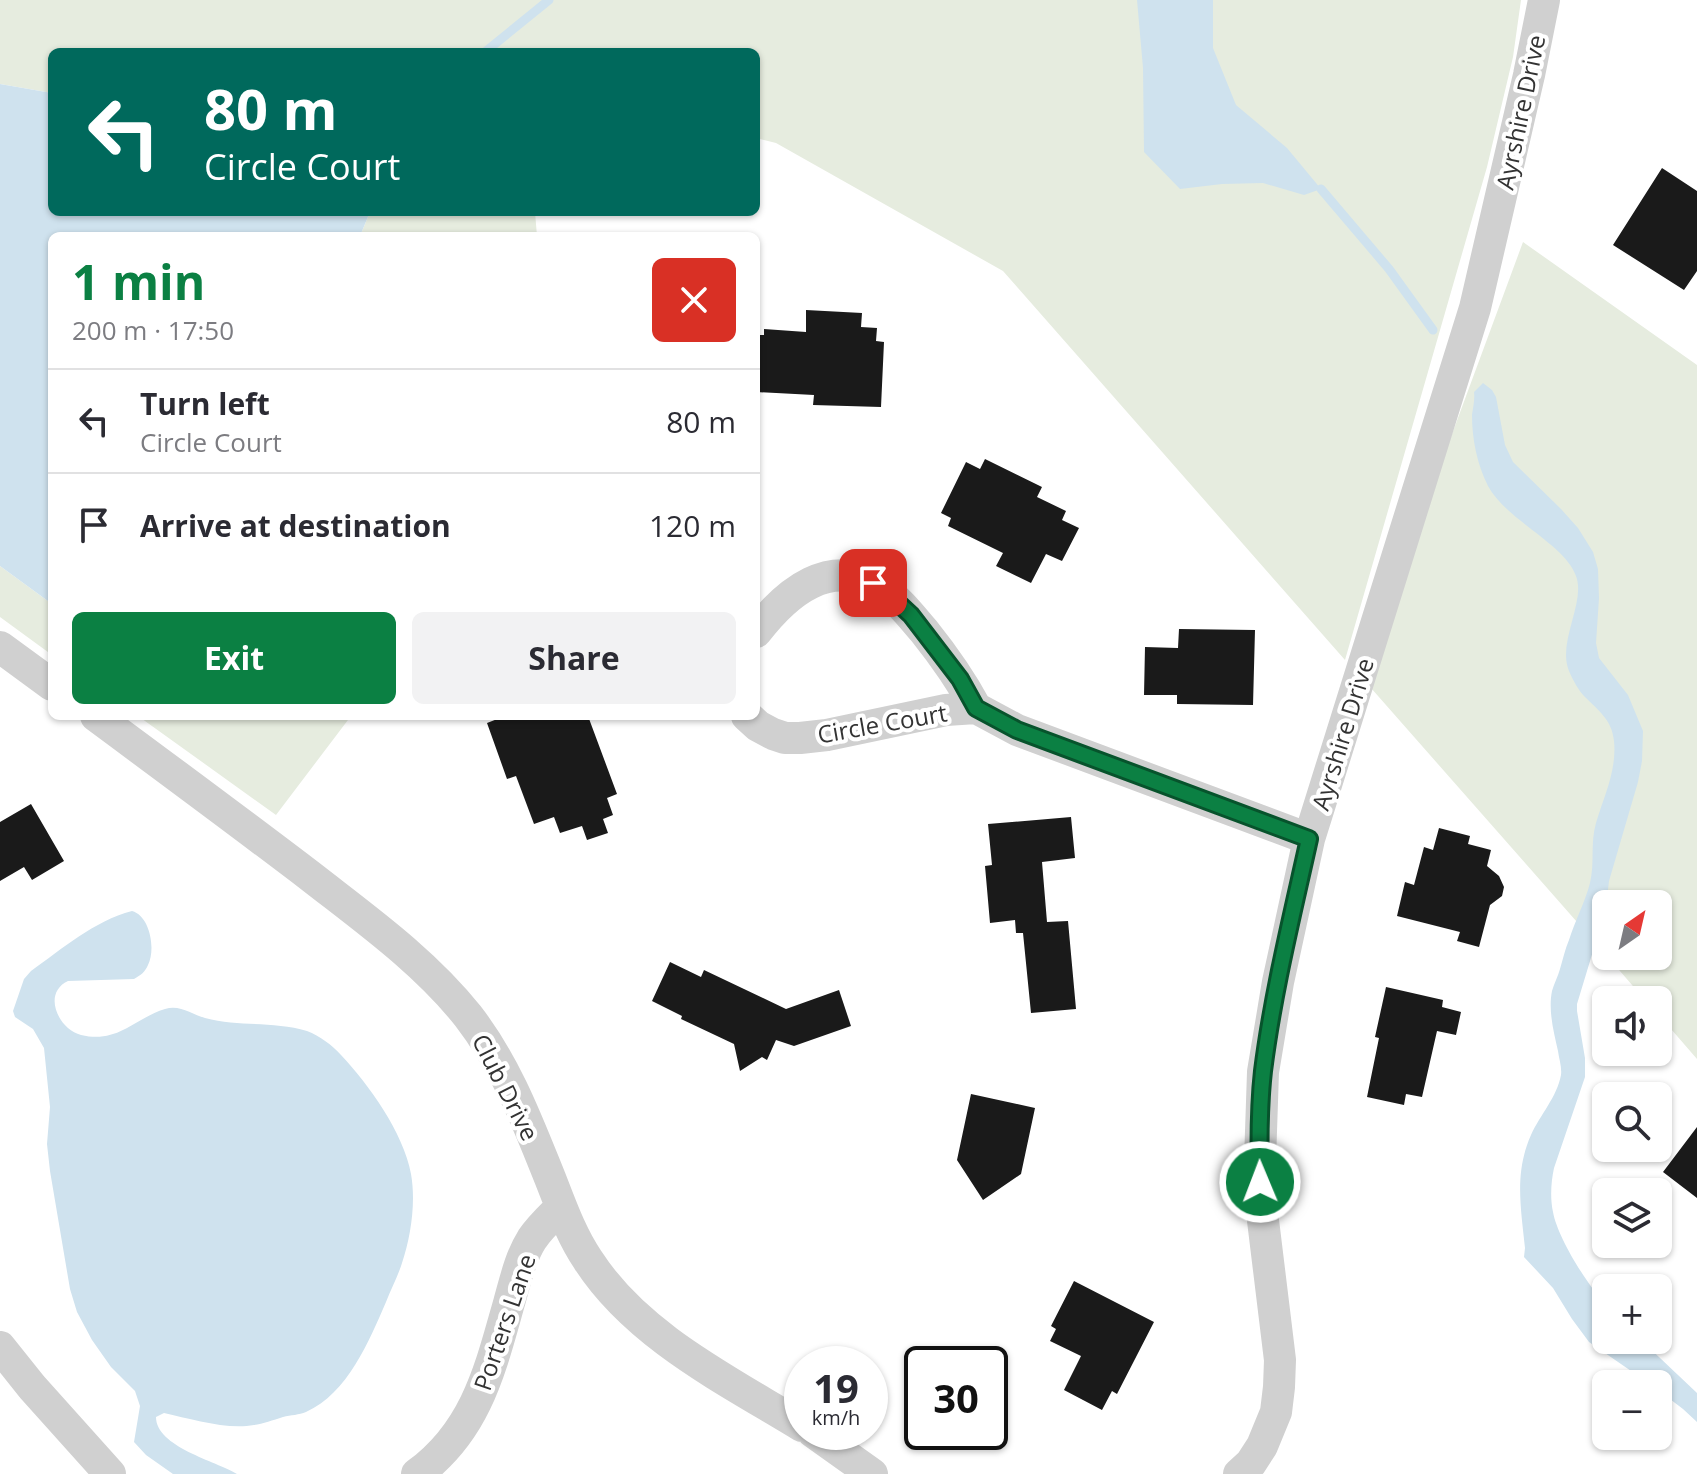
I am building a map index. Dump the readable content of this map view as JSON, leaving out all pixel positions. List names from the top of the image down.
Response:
{
  "streets": {
    "street": [
      "Ayrshire Drive",
      "Circle Court",
      "Club Drive",
      "Porters Lane"
    ]
  },
  "crossings": [
    ["Ayrshire Drive", "Circle Court"],
    ["Club Drive", "Porters Lane"]
  ],
  "north": "top right",
  "page": {
    "turn": ["80 m", "Circle Court"],
    "heading": ["1 min", "200 m · 17:50"],
    "list": [
      {
        "name": "Turn left",
        "note": "Circle Court",
        "value": "80 m"
      },
      {
        "name": "Arrive at destination",
        "value": "120 m"
      }
    ],
    "buttons": ["Exit", "Share"],
    "map_buttons": ["+", "−"],
    "speed": "19 km/h",
    "limit": "30"
  }
}
